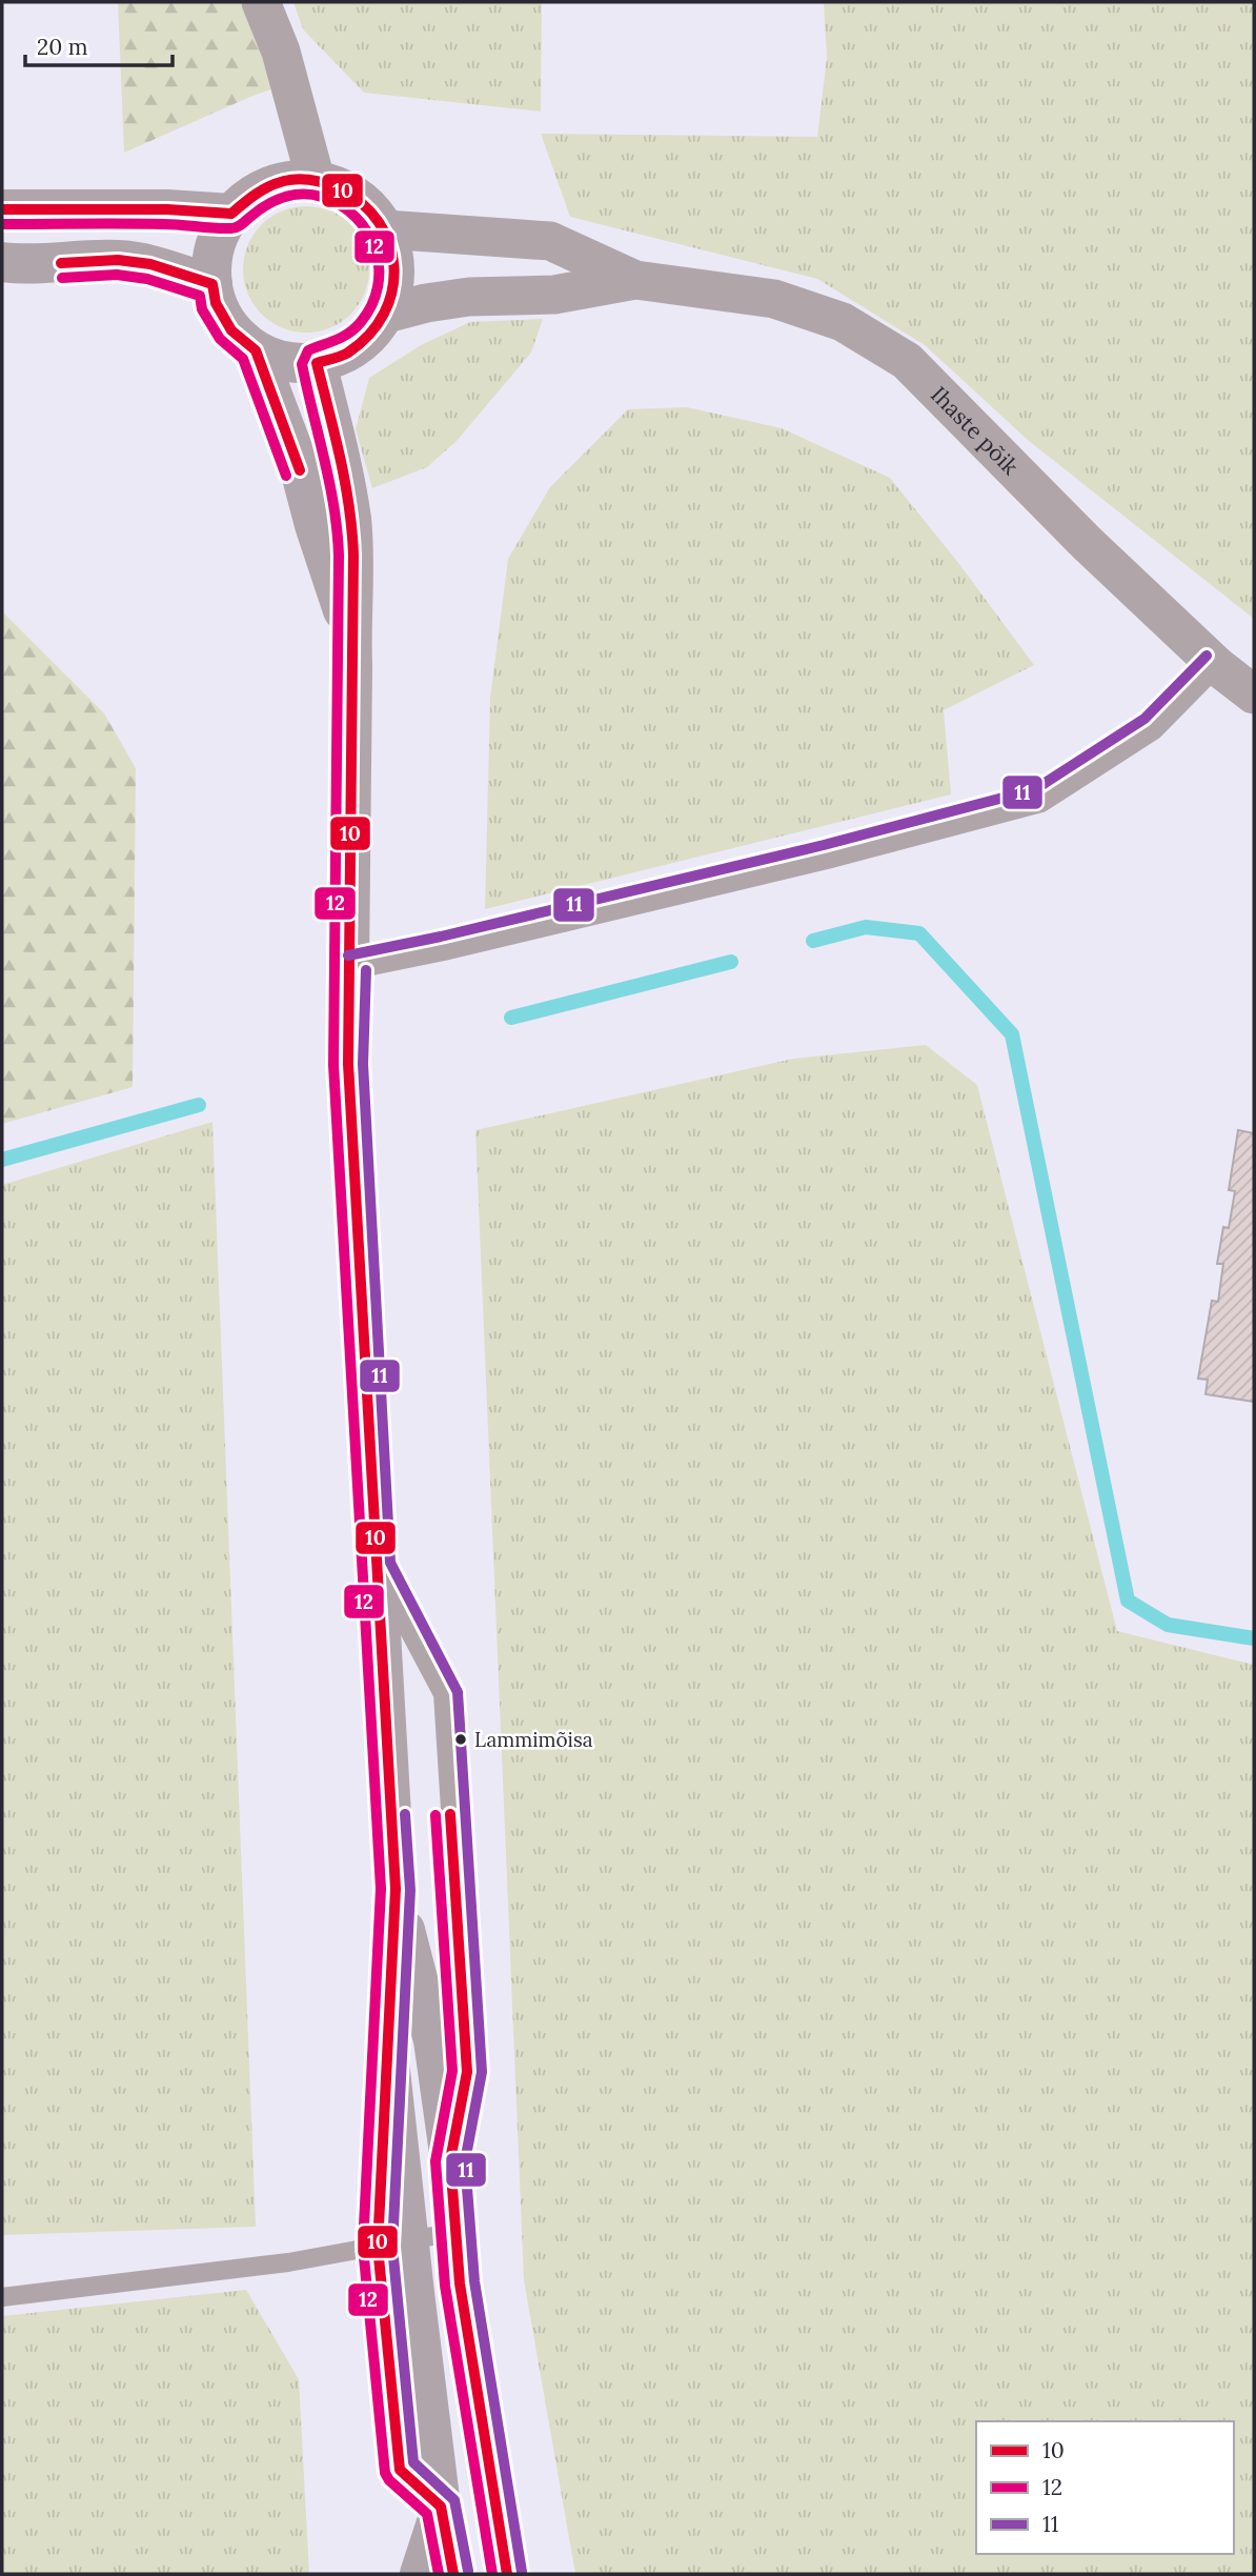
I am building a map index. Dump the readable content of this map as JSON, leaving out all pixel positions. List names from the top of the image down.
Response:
{
  "streets": {
    "street": ["Ihaste põik"]
  },
  "places": ["Lammimõisa"],
  "lines": ["transit line 10", "transit line 12", "transit line 11"],
  "legend": ["10", "12", "11"],
  "scale_bar": "20 m"
}
